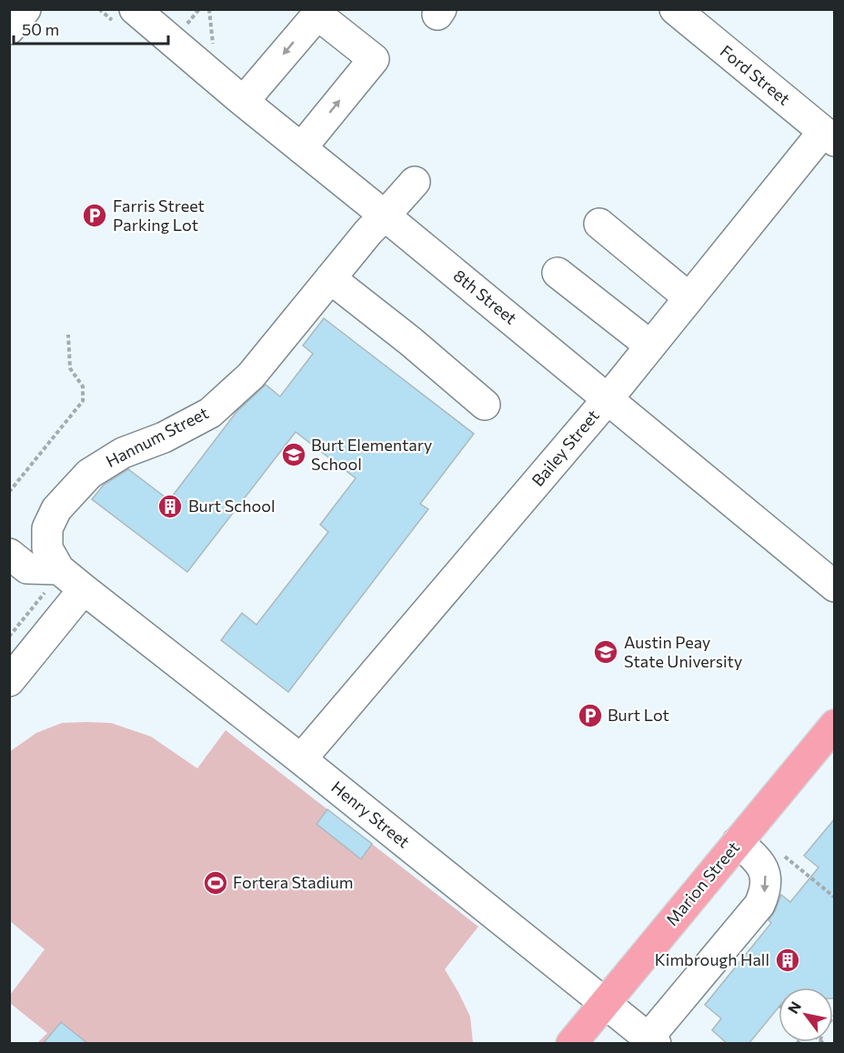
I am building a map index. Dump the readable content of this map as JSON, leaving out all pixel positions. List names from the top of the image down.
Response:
{
  "streets": {
    "main road": ["Marion Street"],
    "street": [
      "Ford Street",
      "8th Street",
      "Hannum Street",
      "Bailey Street",
      "Henry Street"
    ]
  },
  "crossings": [
    ["Ford Street", "Bailey Street"],
    ["8th Street", "Hannum Street"],
    ["8th Street", "Bailey Street"],
    ["Hannum Street", "Henry Street"],
    ["Bailey Street", "Henry Street"],
    ["Henry Street", "Marion Street"]
  ],
  "places": {
    "parking": ["Farris Street Parking Lot", "Burt Lot"],
    "school or university": ["Burt Elementary School", "Austin Peay State University"],
    "building": ["Burt School", "Kimbrough Hall"],
    "sports": ["Fortera Stadium"]
  },
  "scale_bar": "50 m",
  "north": "top left"
}
